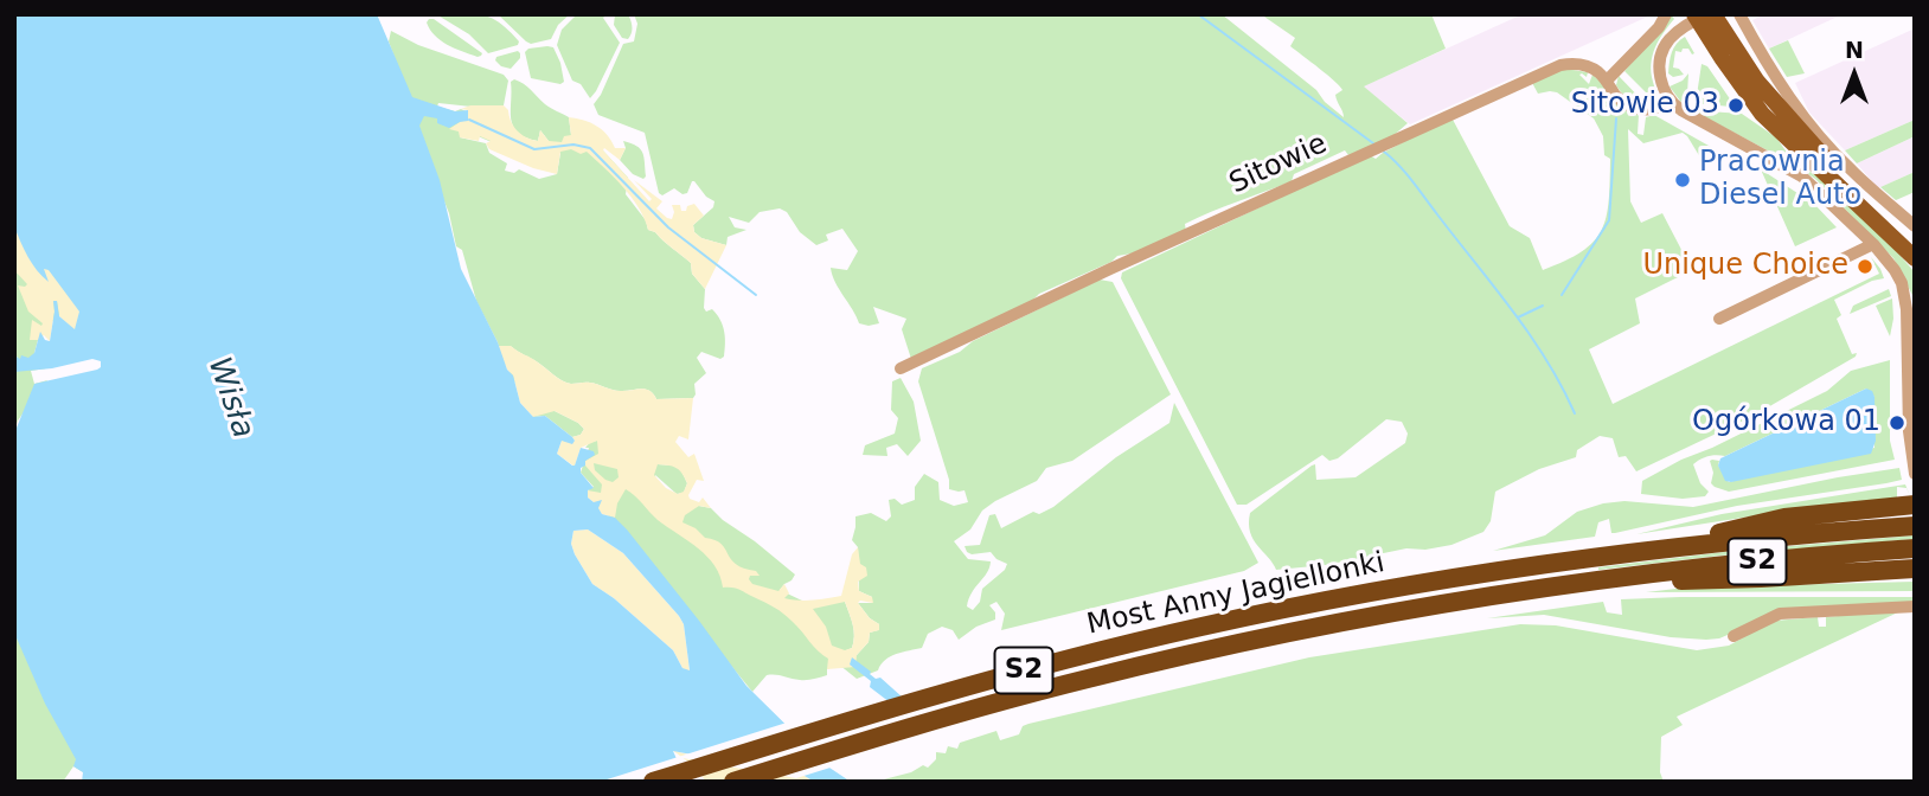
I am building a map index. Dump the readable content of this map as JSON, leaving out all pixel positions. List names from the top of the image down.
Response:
{
  "streets": {
    "highway": ["S2", "Most Anny Jagiellonki"],
    "street": ["Sitowie"]
  },
  "crossings": [
    ["S2", "Most Anny Jagiellonki"]
  ],
  "water": ["Wisła"],
  "places": [
    "Sitowie 03",
    "Pracownia Diesel Auto",
    "Unique Choice",
    "Ogórkowa 01"
  ],
  "north": "top"
}
